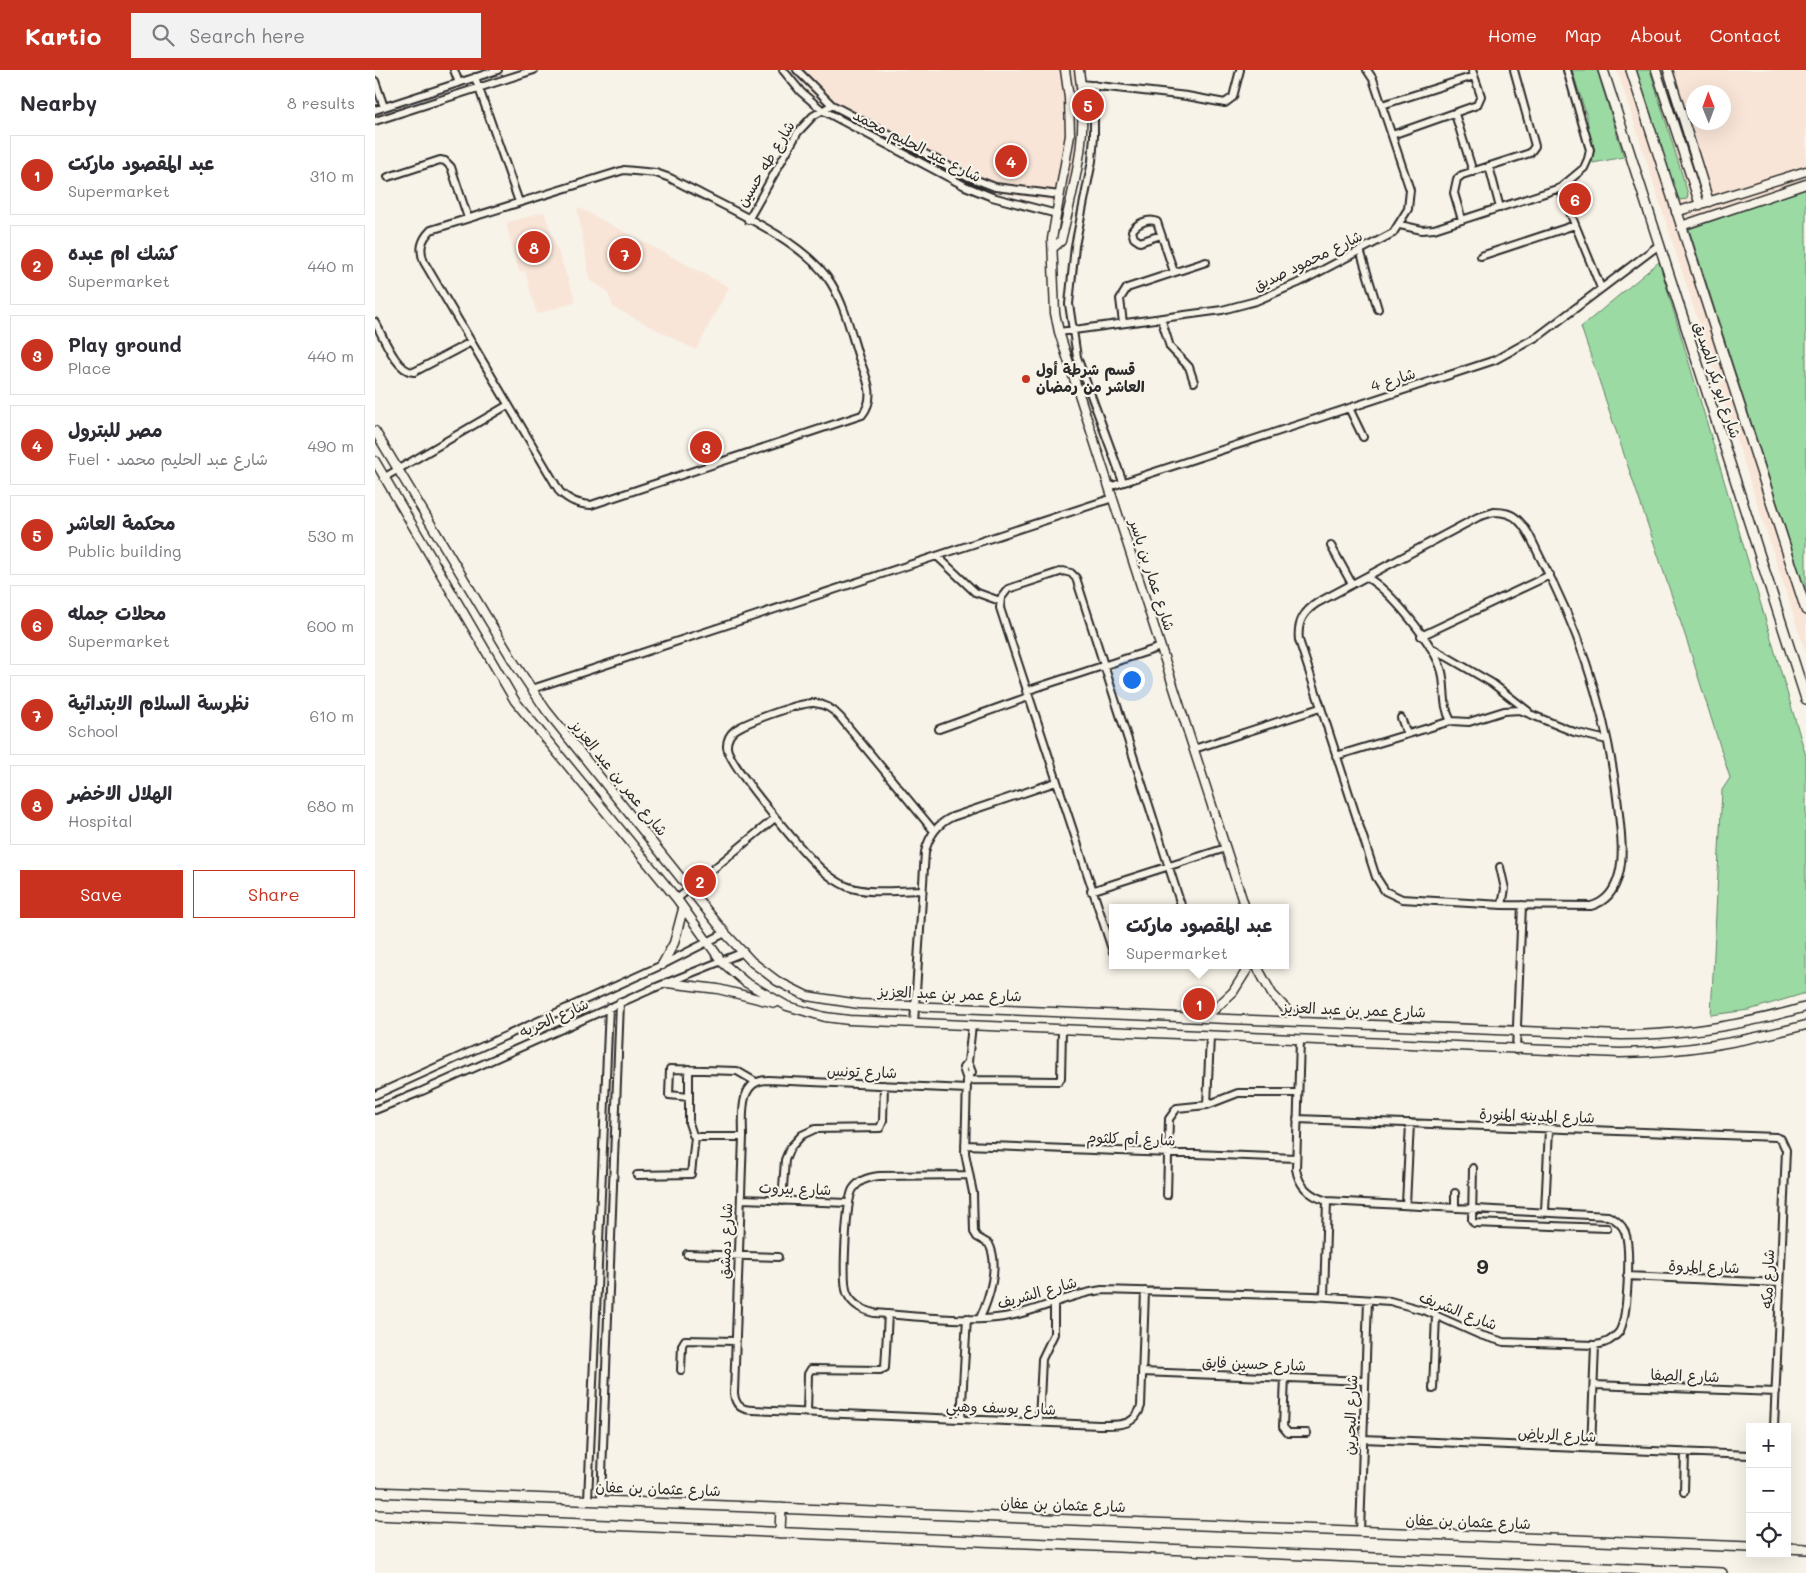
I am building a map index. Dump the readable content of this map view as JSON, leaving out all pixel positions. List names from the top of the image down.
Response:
{
  "streets": {
    "main road": ["شارع ابو بكر الصديق", "شارع عثمان بن عفان"],
    "street": [
      "شارع عبد الحليم محمد",
      "شارع طه حسين",
      "شارع محمود صديق",
      "شارع 4",
      "شارع عمار بن ياسر",
      "شارع عمر بن عبد العزيز",
      "شارع الحريه",
      "شارع تونس",
      "شارع المدينه المنورة",
      "شارع أم كلثوم",
      "شارع بيروت",
      "شارع دمشق",
      "شارع المروة",
      "شارع مكه",
      "شارع الشريف",
      "شارع حسين فايق",
      "شارع الصفا",
      "شارع يوسف وهبي",
      "شارع البحرين",
      "شارع الرياض"
    ]
  },
  "crossings": [
    ["شارع عبد الحليم محمد", "شارع طه حسين"],
    ["شارع عبد الحليم محمد", "شارع عمار بن ياسر"],
    ["شارع محمود صديق", "شارع عمار بن ياسر"],
    ["شارع 4", "شارع ابو بكر الصديق"],
    ["شارع 4", "شارع عمار بن ياسر"],
    ["شارع عمر بن عبد العزيز", "شارع الحريه"],
    ["شارع عمر بن عبد العزيز", "شارع الشريف"],
    ["شارع تونس", "شارع دمشق"],
    ["شارع المدينه المنورة", "شارع مكه"],
    ["شارع المدينه المنورة", "شارع الشريف"],
    ["شارع أم كلثوم", "شارع الشريف"],
    ["شارع بيروت", "شارع دمشق"],
    ["شارع بيروت", "شارع الشريف"],
    ["شارع دمشق", "شارع يوسف وهبي"],
    ["شارع المروة", "شارع مكه"],
    ["شارع المروة", "شارع الشريف"],
    ["شارع مكه", "شارع الصفا"],
    ["شارع الشريف", "شارع يوسف وهبي"],
    ["شارع الشريف", "شارع البحرين"],
    ["شارع حسين فايق", "شارع يوسف وهبي"],
    ["شارع حسين فايق", "شارع البحرين"],
    ["شارع البحرين", "شارع الرياض"],
    ["شارع البحرين", "شارع عثمان بن عفان"]
  ],
  "districts": ["9"],
  "places": ["قسم شرطة أول العاشر من رمضان"],
  "north": "top",
  "page": {
    "header": "Kartio",
    "search": "Search here",
    "nav": [
      "Home",
      "Map",
      "About",
      "Contact"
    ],
    "heading": ["Nearby", "8 results"],
    "pins": [
      "5",
      "4",
      "6",
      "8",
      "7",
      "3",
      "2",
      "1"
    ],
    "list": [
      {
        "mark": "1",
        "name": "عبد المقصود ماركت",
        "note": "Supermarket",
        "value": "310 m"
      },
      {
        "mark": "2",
        "name": "كشك ام عبده",
        "note": "Supermarket",
        "value": "440 m"
      },
      {
        "mark": "3",
        "name": "Play ground",
        "note": "Place",
        "value": "440 m"
      },
      {
        "mark": "4",
        "name": "مصر للبترول",
        "note": "Fuel · شارع عبد الحليم محمد",
        "value": "490 m"
      },
      {
        "mark": "5",
        "name": "محكمة العاشر",
        "note": "Public building",
        "value": "530 m"
      },
      {
        "mark": "6",
        "name": "محلات جمله",
        "note": "Supermarket",
        "value": "600 m"
      },
      {
        "mark": "7",
        "name": "نظرسة السلام الابتدائية",
        "note": "School",
        "value": "610 m"
      },
      {
        "mark": "8",
        "name": "الهلال الاخضر",
        "note": "Hospital",
        "value": "680 m"
      }
    ],
    "buttons": ["Save", "Share"],
    "popup": ["عبد المقصود ماركت", "Supermarket"],
    "map_buttons": ["+", "−"]
  }
}
